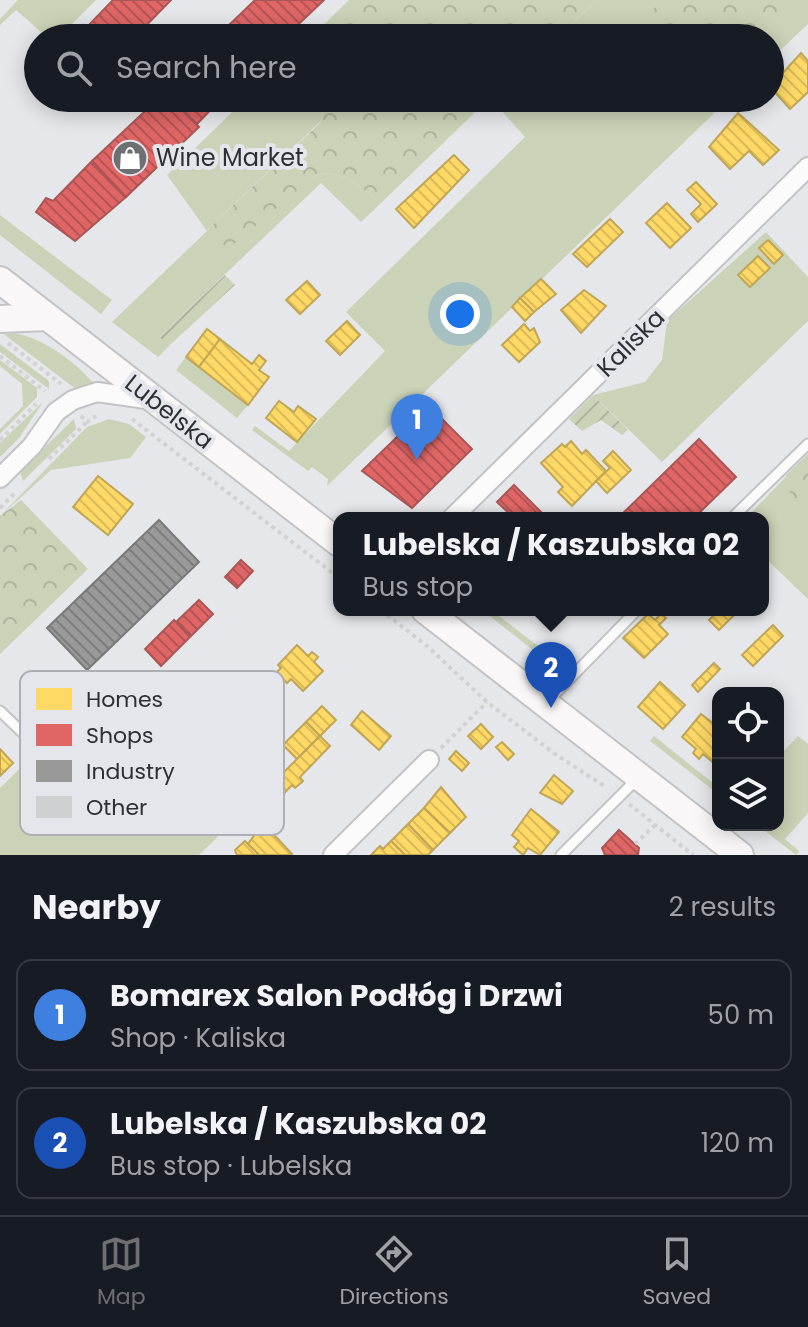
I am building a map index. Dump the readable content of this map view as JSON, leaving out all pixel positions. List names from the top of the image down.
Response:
{
  "streets": {
    "main road": ["Lubelska"],
    "street": ["Kaliska"]
  },
  "places": {
    "shop": ["Wine Market"]
  },
  "legend": [
    "Homes",
    "Shops",
    "Industry",
    "Other"
  ],
  "page": {
    "search": "Search here",
    "pins": ["1", "2"],
    "popup": ["Lubelska / Kaszubska 02", "Bus stop"],
    "heading": ["Nearby", "2 results"],
    "list": [
      {
        "mark": "1",
        "name": "Bomarex Salon Podłóg i Drzwi",
        "note": "Shop · Kaliska",
        "value": "50 m"
      },
      {
        "mark": "2",
        "name": "Lubelska / Kaszubska 02",
        "note": "Bus stop · Lubelska",
        "value": "120 m"
      }
    ],
    "nav": ["Map", "Directions", "Saved"]
  }
}
